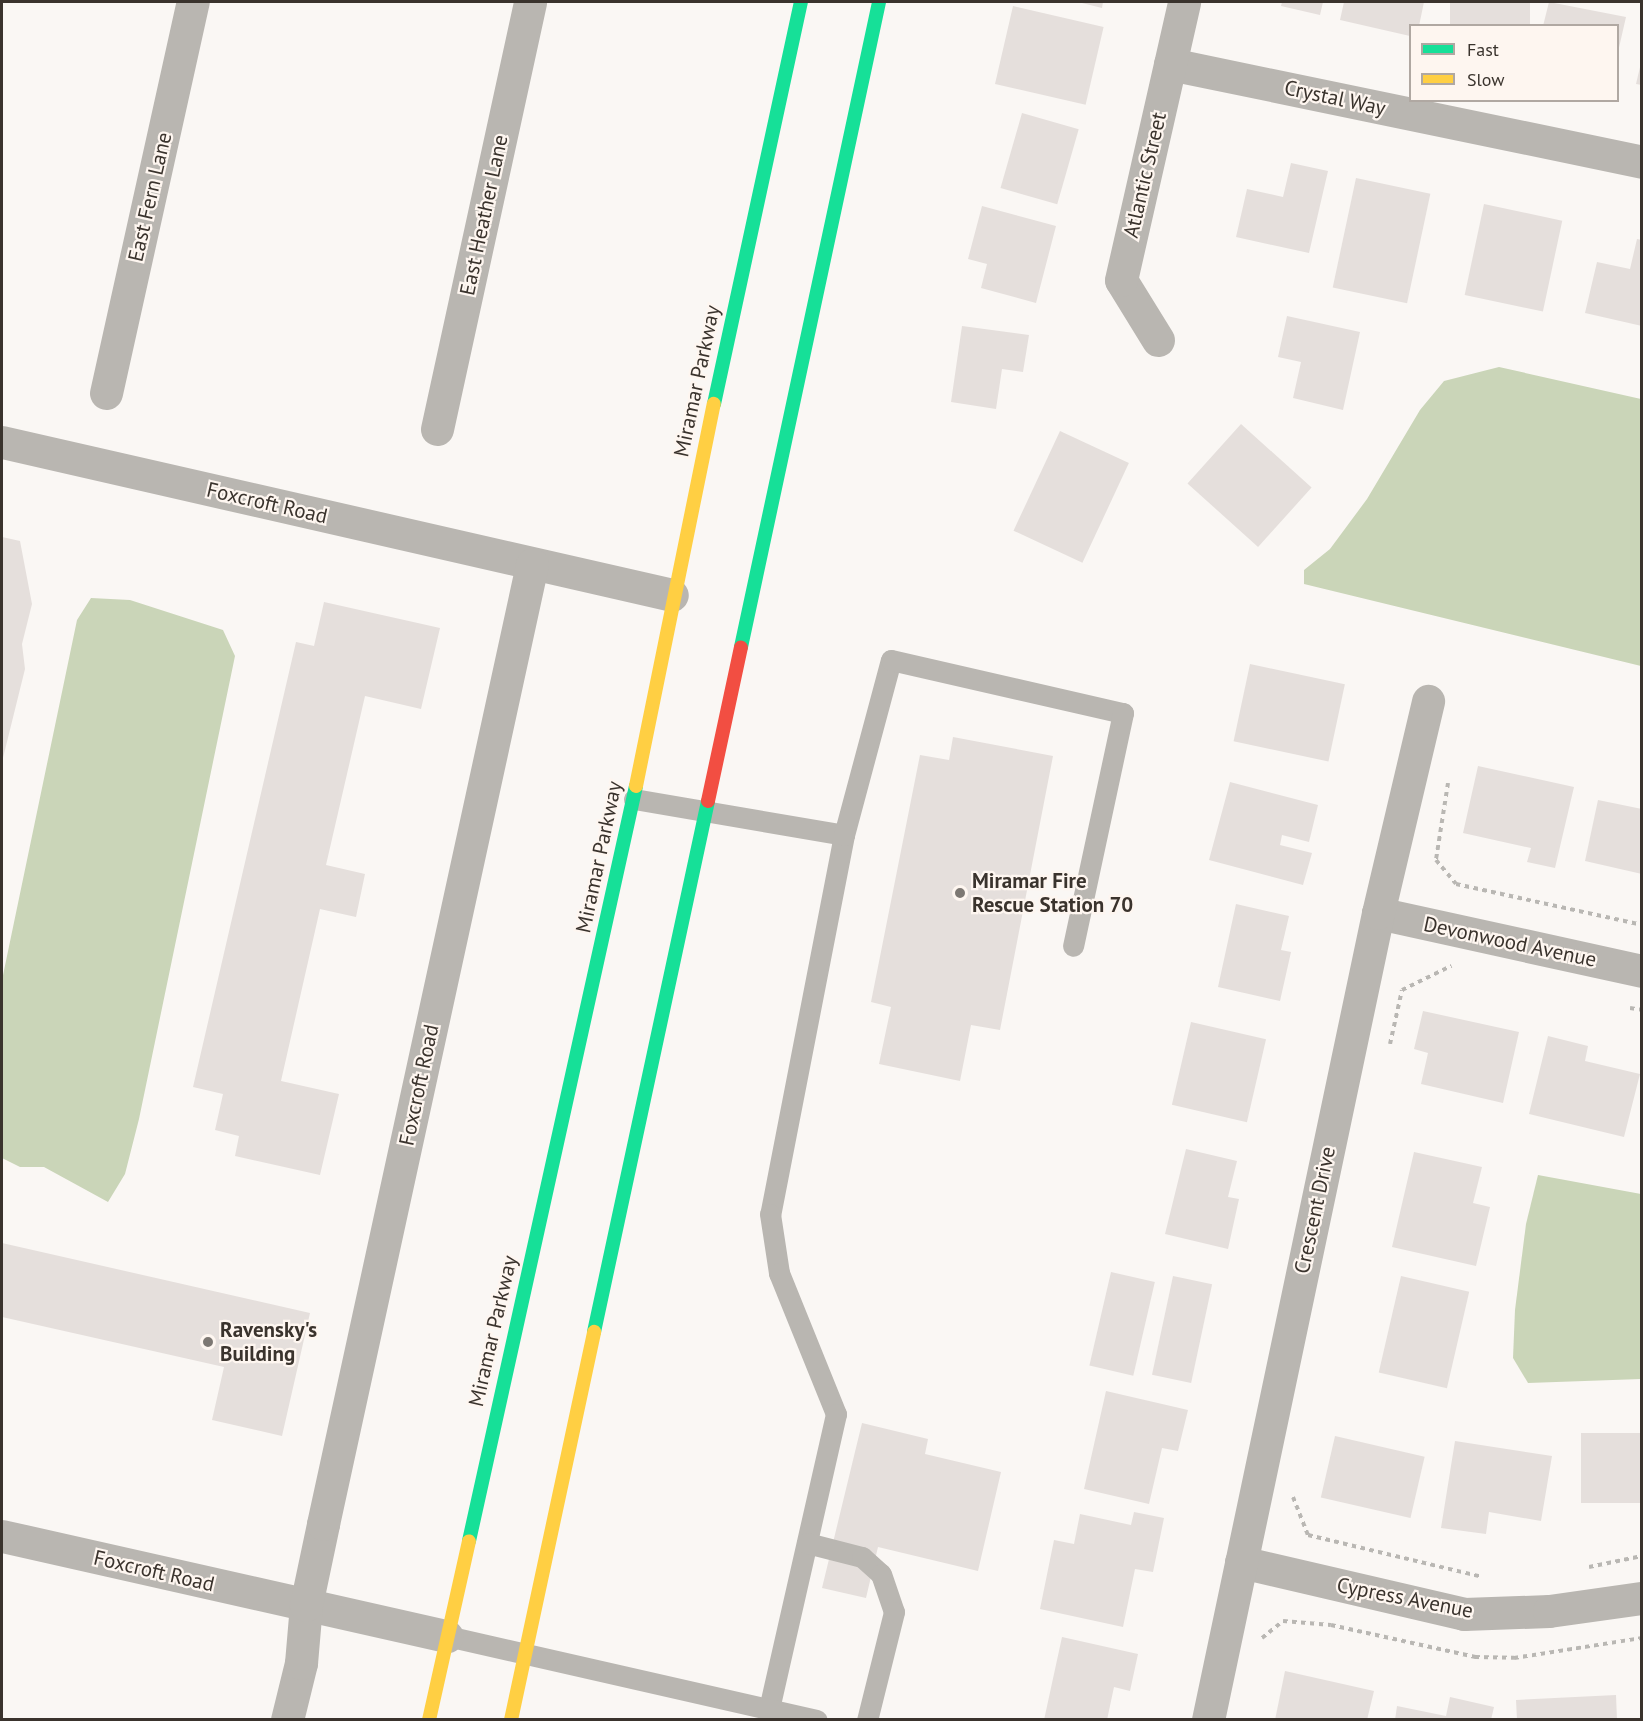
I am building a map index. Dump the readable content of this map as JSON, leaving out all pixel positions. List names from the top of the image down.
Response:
{
  "streets": {
    "main road": ["Miramar Parkway"],
    "street": [
      "Crystal Way",
      "Atlantic Street",
      "East Fern Lane",
      "East Heather Lane",
      "Foxcroft Road",
      "Devonwood Avenue",
      "Crescent Drive",
      "Cypress Avenue"
    ]
  },
  "crossings": [
    ["Crystal Way", "Atlantic Street"],
    ["Miramar Parkway", "Foxcroft Road"],
    ["Devonwood Avenue", "Crescent Drive"],
    ["Crescent Drive", "Cypress Avenue"]
  ],
  "places": ["Miramar Fire Rescue Station 70", "Ravensky's Building"],
  "legend": ["Fast", "Slow"]
}
